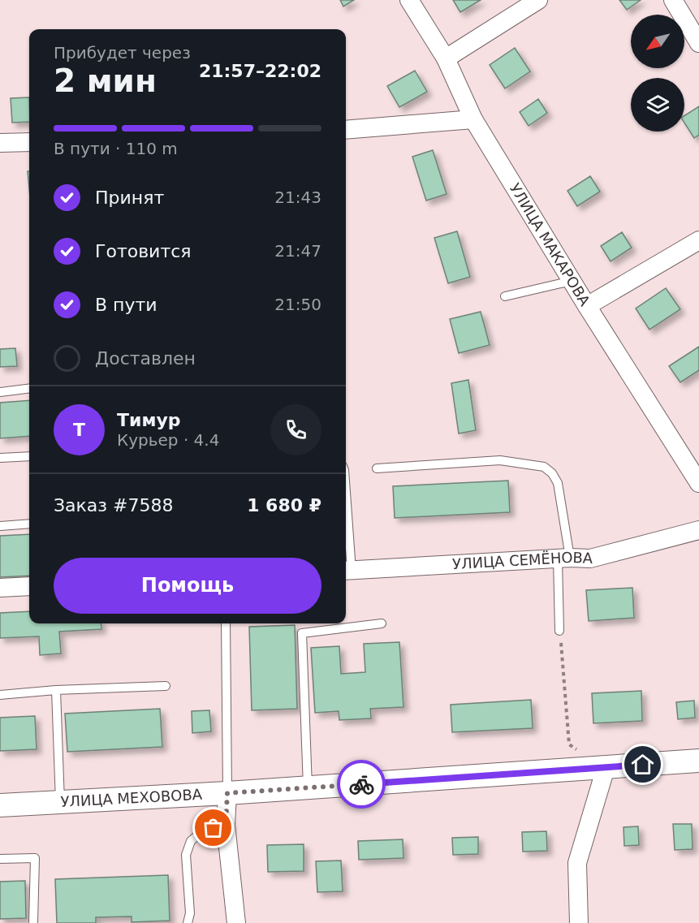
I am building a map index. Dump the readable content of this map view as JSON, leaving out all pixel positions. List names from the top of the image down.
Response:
{
  "streets": {
    "street": ["УЛИЦА МАКАРОВА", "УЛИЦА СЕМЁНОВА", "УЛИЦА МЕХОВОВА"]
  },
  "north": "bottom left",
  "page": {
    "heading": ["2 мин", "Прибудет через", "21:57–22:02"],
    "panel": [
      "Тимур",
      "Курьер · 4.4",
      "Заказ #7588",
      "1 680 ₽"
    ],
    "bar": "В пути · 110 m",
    "list": [
      ["Принят", "21:43"],
      ["Готовится", "21:47"],
      ["В пути", "21:50"],
      "Доставлен"
    ],
    "round": "Т",
    "buttons": "Помощь"
  }
}
